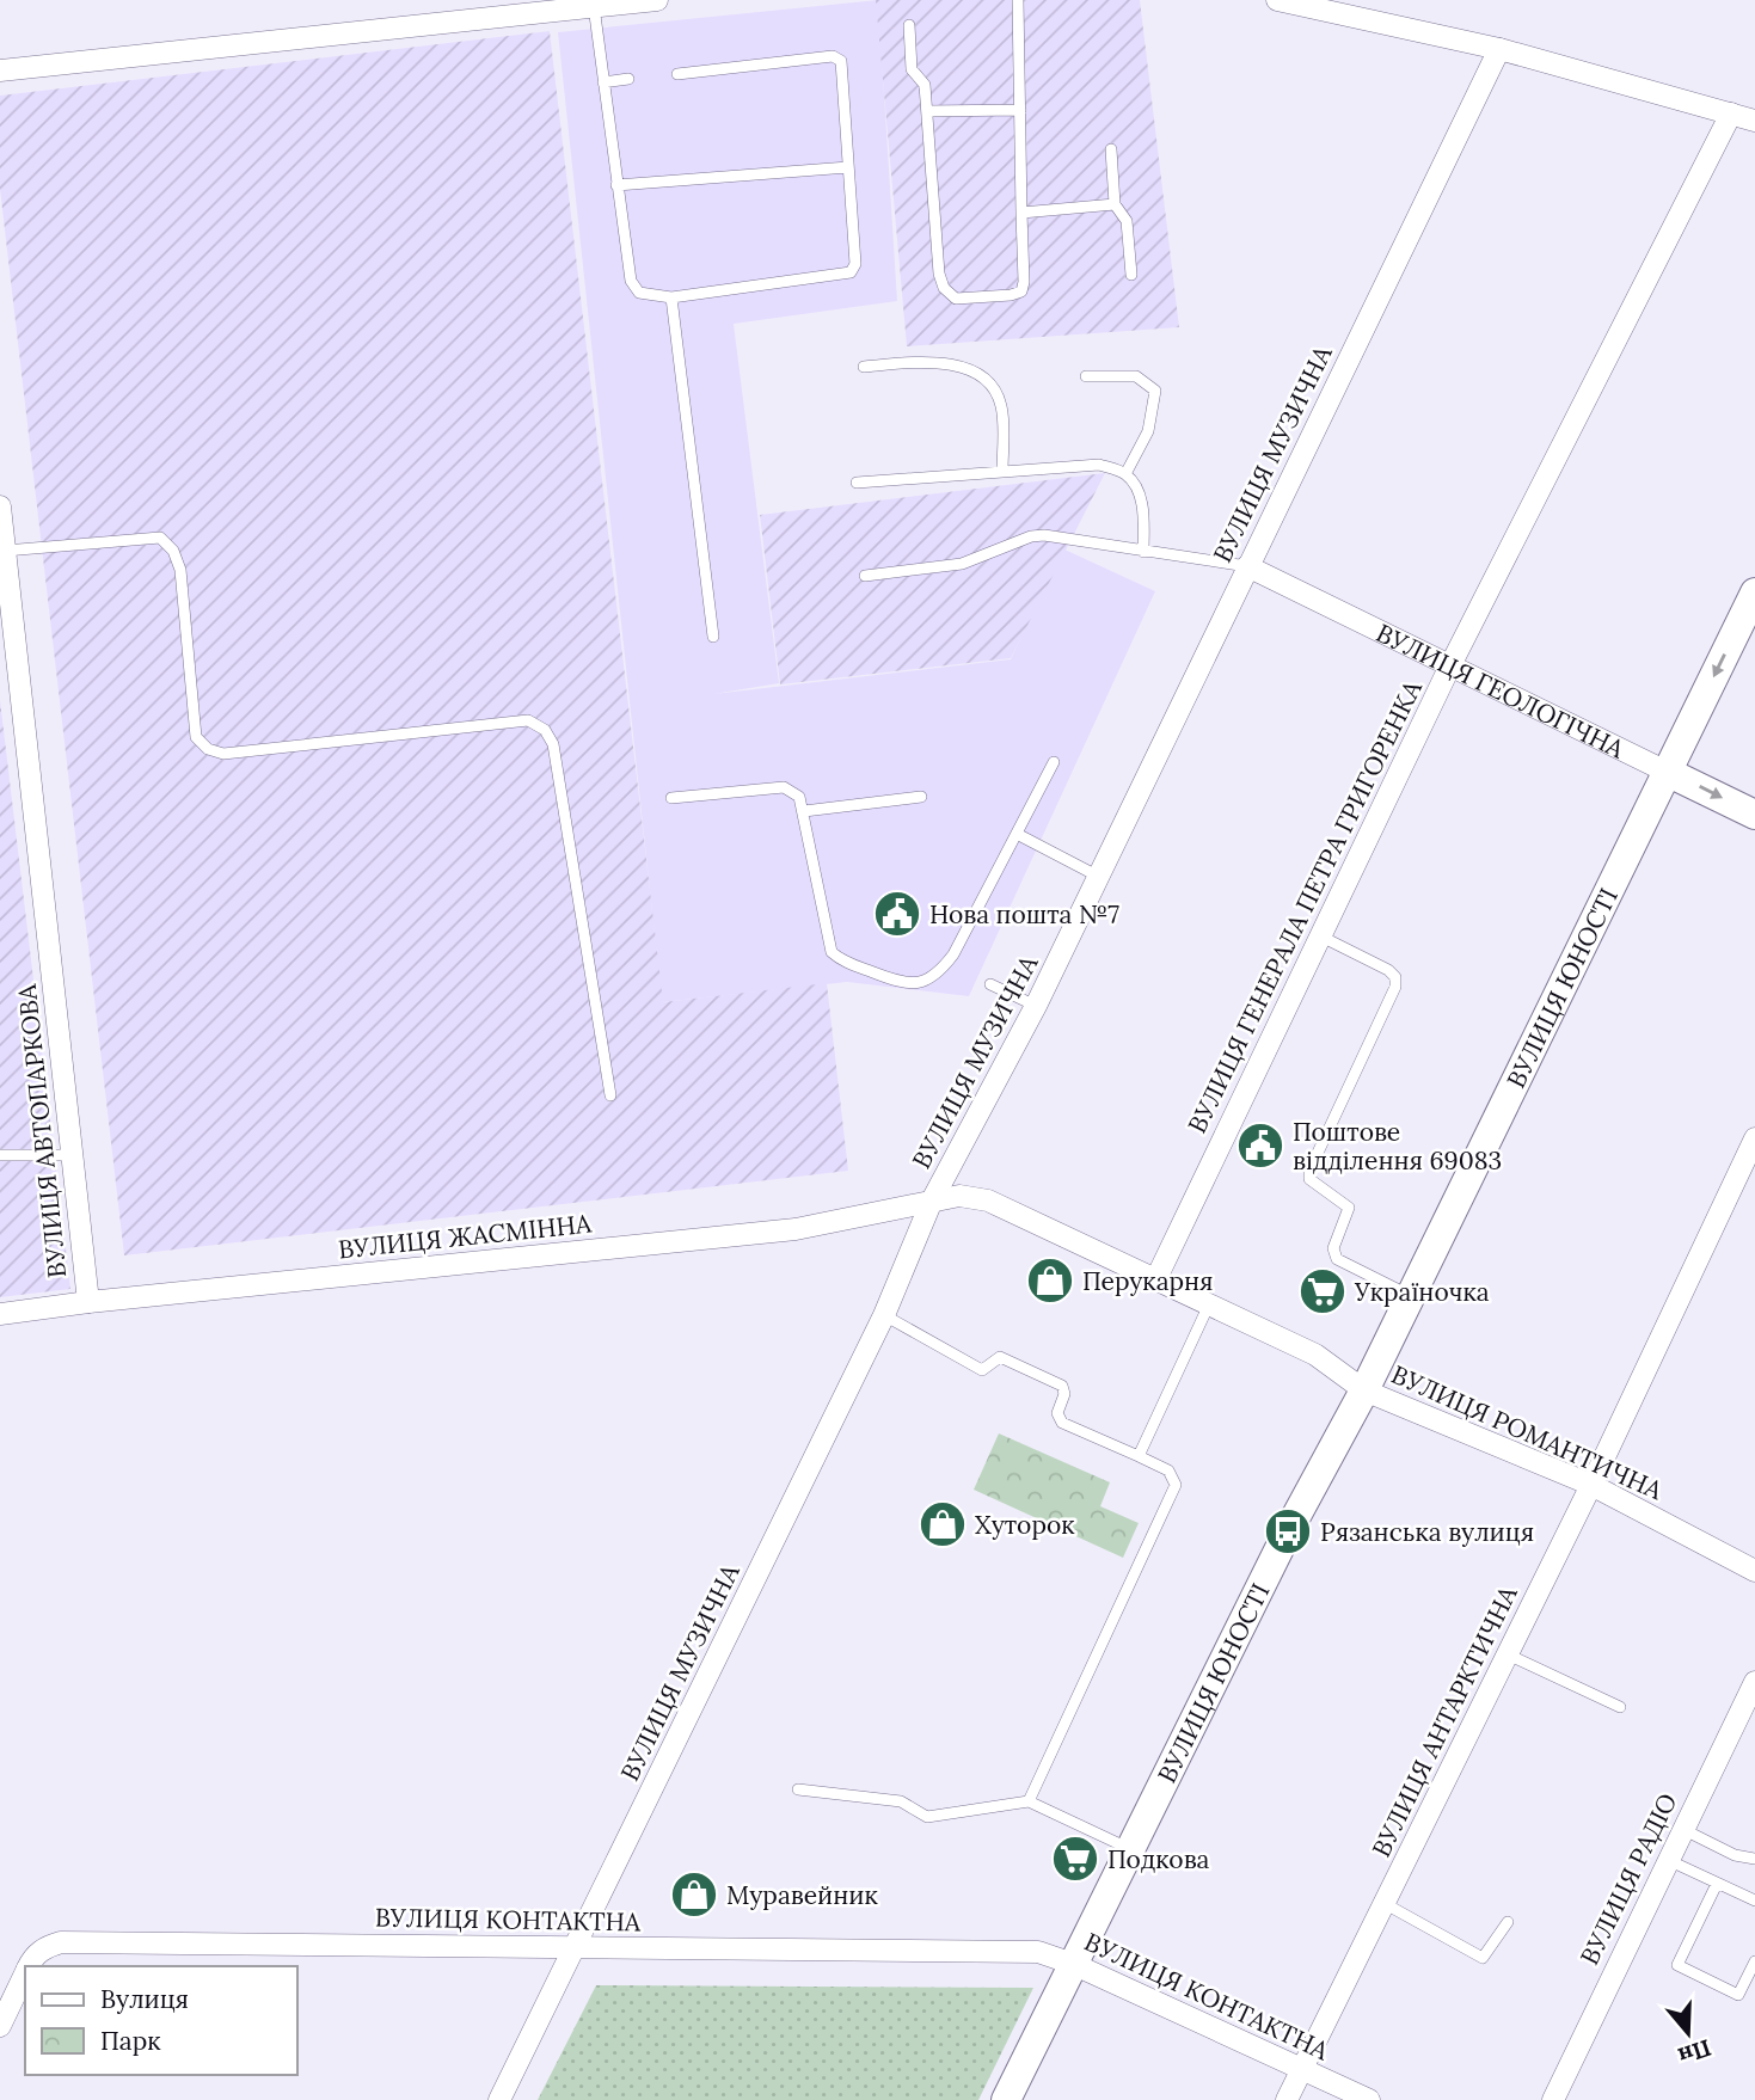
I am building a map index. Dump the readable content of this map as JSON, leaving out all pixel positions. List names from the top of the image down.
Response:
{
  "streets": {
    "street": [
      "ВУЛИЦЯ МУЗИЧНА",
      "ВУЛИЦЯ ГЕОЛОГІЧНА",
      "ВУЛИЦЯ ГЕНЕРАЛА ПЕТРА ГРИГОРЕНКА",
      "ВУЛИЦЯ ЮНОСТІ",
      "ВУЛИЦЯ АВТОПАРКОВА",
      "ВУЛИЦЯ ЖАСМІННА",
      "ВУЛИЦЯ РОМАНТИЧНА",
      "ВУЛИЦЯ АНТАРКТИЧНА",
      "ВУЛИЦЯ РАДІО",
      "ВУЛИЦЯ КОНТАКТНА"
    ]
  },
  "crossings": [
    ["ВУЛИЦЯ МУЗИЧНА", "ВУЛИЦЯ ГЕОЛОГІЧНА"],
    ["ВУЛИЦЯ МУЗИЧНА", "ВУЛИЦЯ ЖАСМІННА"],
    ["ВУЛИЦЯ МУЗИЧНА", "ВУЛИЦЯ КОНТАКТНА"],
    ["ВУЛИЦЯ ГЕОЛОГІЧНА", "ВУЛИЦЯ ГЕНЕРАЛА ПЕТРА ГРИГОРЕНКА"],
    ["ВУЛИЦЯ ГЕОЛОГІЧНА", "ВУЛИЦЯ ЮНОСТІ"],
    ["ВУЛИЦЯ ГЕНЕРАЛА ПЕТРА ГРИГОРЕНКА", "ВУЛИЦЯ ЖАСМІННА"],
    ["ВУЛИЦЯ ГЕНЕРАЛА ПЕТРА ГРИГОРЕНКА", "ВУЛИЦЯ РОМАНТИЧНА"],
    ["ВУЛИЦЯ ЮНОСТІ", "ВУЛИЦЯ РОМАНТИЧНА"],
    ["ВУЛИЦЯ ЮНОСТІ", "ВУЛИЦЯ КОНТАКТНА"],
    ["ВУЛИЦЯ АВТОПАРКОВА", "ВУЛИЦЯ ЖАСМІННА"],
    ["ВУЛИЦЯ ЖАСМІННА", "ВУЛИЦЯ РОМАНТИЧНА"],
    ["ВУЛИЦЯ РОМАНТИЧНА", "ВУЛИЦЯ АНТАРКТИЧНА"],
    ["ВУЛИЦЯ АНТАРКТИЧНА", "ВУЛИЦЯ КОНТАКТНА"]
  ],
  "places": {
    "public building": ["Нова пошта №7", "Поштове відділення 69083"],
    "shop": ["Перукарня", "Хуторок", "Муравейник"],
    "supermarket": ["Україночка", "Подкова"],
    "bus stop": ["Рязанська вулиця"]
  },
  "legend": ["Вулиця", "Парк"],
  "north": "bottom"
}
